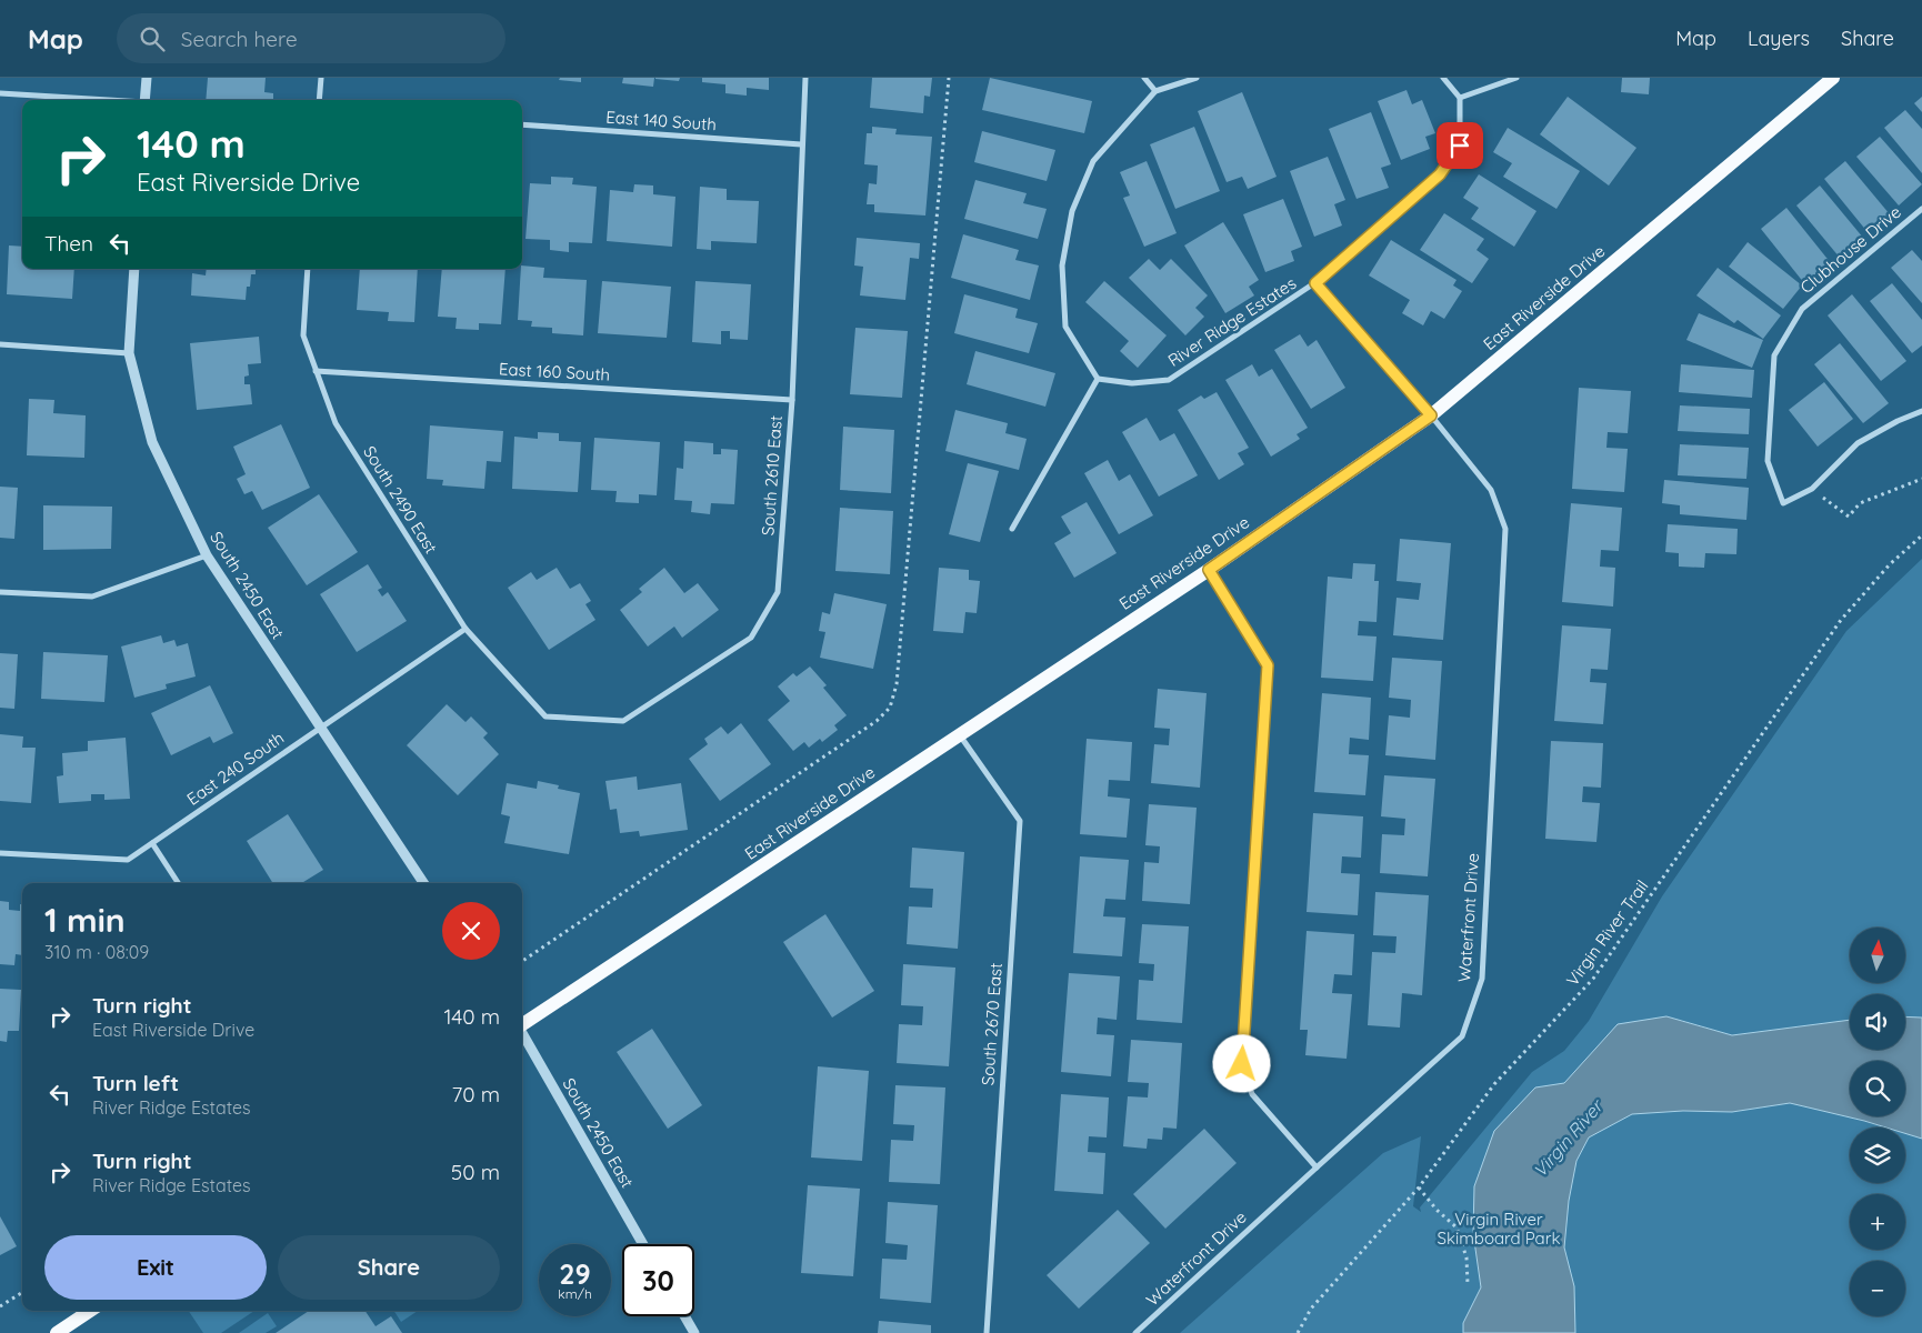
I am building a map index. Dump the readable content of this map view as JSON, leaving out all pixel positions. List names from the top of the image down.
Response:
{
  "streets": {
    "main road": ["East Riverside Drive"],
    "street": [
      "East 140 South",
      "Clubhouse Drive",
      "River Ridge Estates",
      "East 160 South",
      "South 2610 East",
      "South 2490 East",
      "South 2450 East",
      "East 240 South",
      "Waterfront Drive",
      "South 2670 East"
    ],
    "path": ["Virgin River Trail"]
  },
  "crossings": [
    ["East 140 South", "South 2610 East"],
    ["East Riverside Drive", "River Ridge Estates"],
    ["East Riverside Drive", "Waterfront Drive"],
    ["East Riverside Drive", "South 2670 East"],
    ["River Ridge Estates", "Waterfront Drive"],
    ["East 160 South", "South 2610 East"],
    ["East 160 South", "South 2490 East"],
    ["South 2610 East", "South 2490 East"],
    ["South 2490 East", "East 240 South"],
    ["South 2450 East", "East 240 South"]
  ],
  "water": ["Virgin River"],
  "parks": ["Virgin River Skimboard Park"],
  "north": "top",
  "page": {
    "header": "Map",
    "search": "Search here",
    "nav": ["Map", "Layers", "Share"],
    "turn": ["140 m", "East Riverside Drive"],
    "then": "Then",
    "heading": ["1 min", "310 m · 08:09"],
    "map_buttons": ["+", "−"],
    "list": [
      {
        "name": "Turn right",
        "note": "East Riverside Drive",
        "value": "140 m"
      },
      {
        "name": "Turn left",
        "note": "River Ridge Estates",
        "value": "70 m"
      },
      {
        "name": "Turn right",
        "note": "River Ridge Estates",
        "value": "50 m"
      }
    ],
    "buttons": ["Exit", "Share"],
    "speed": "29 km/h",
    "limit": "30"
  }
}
